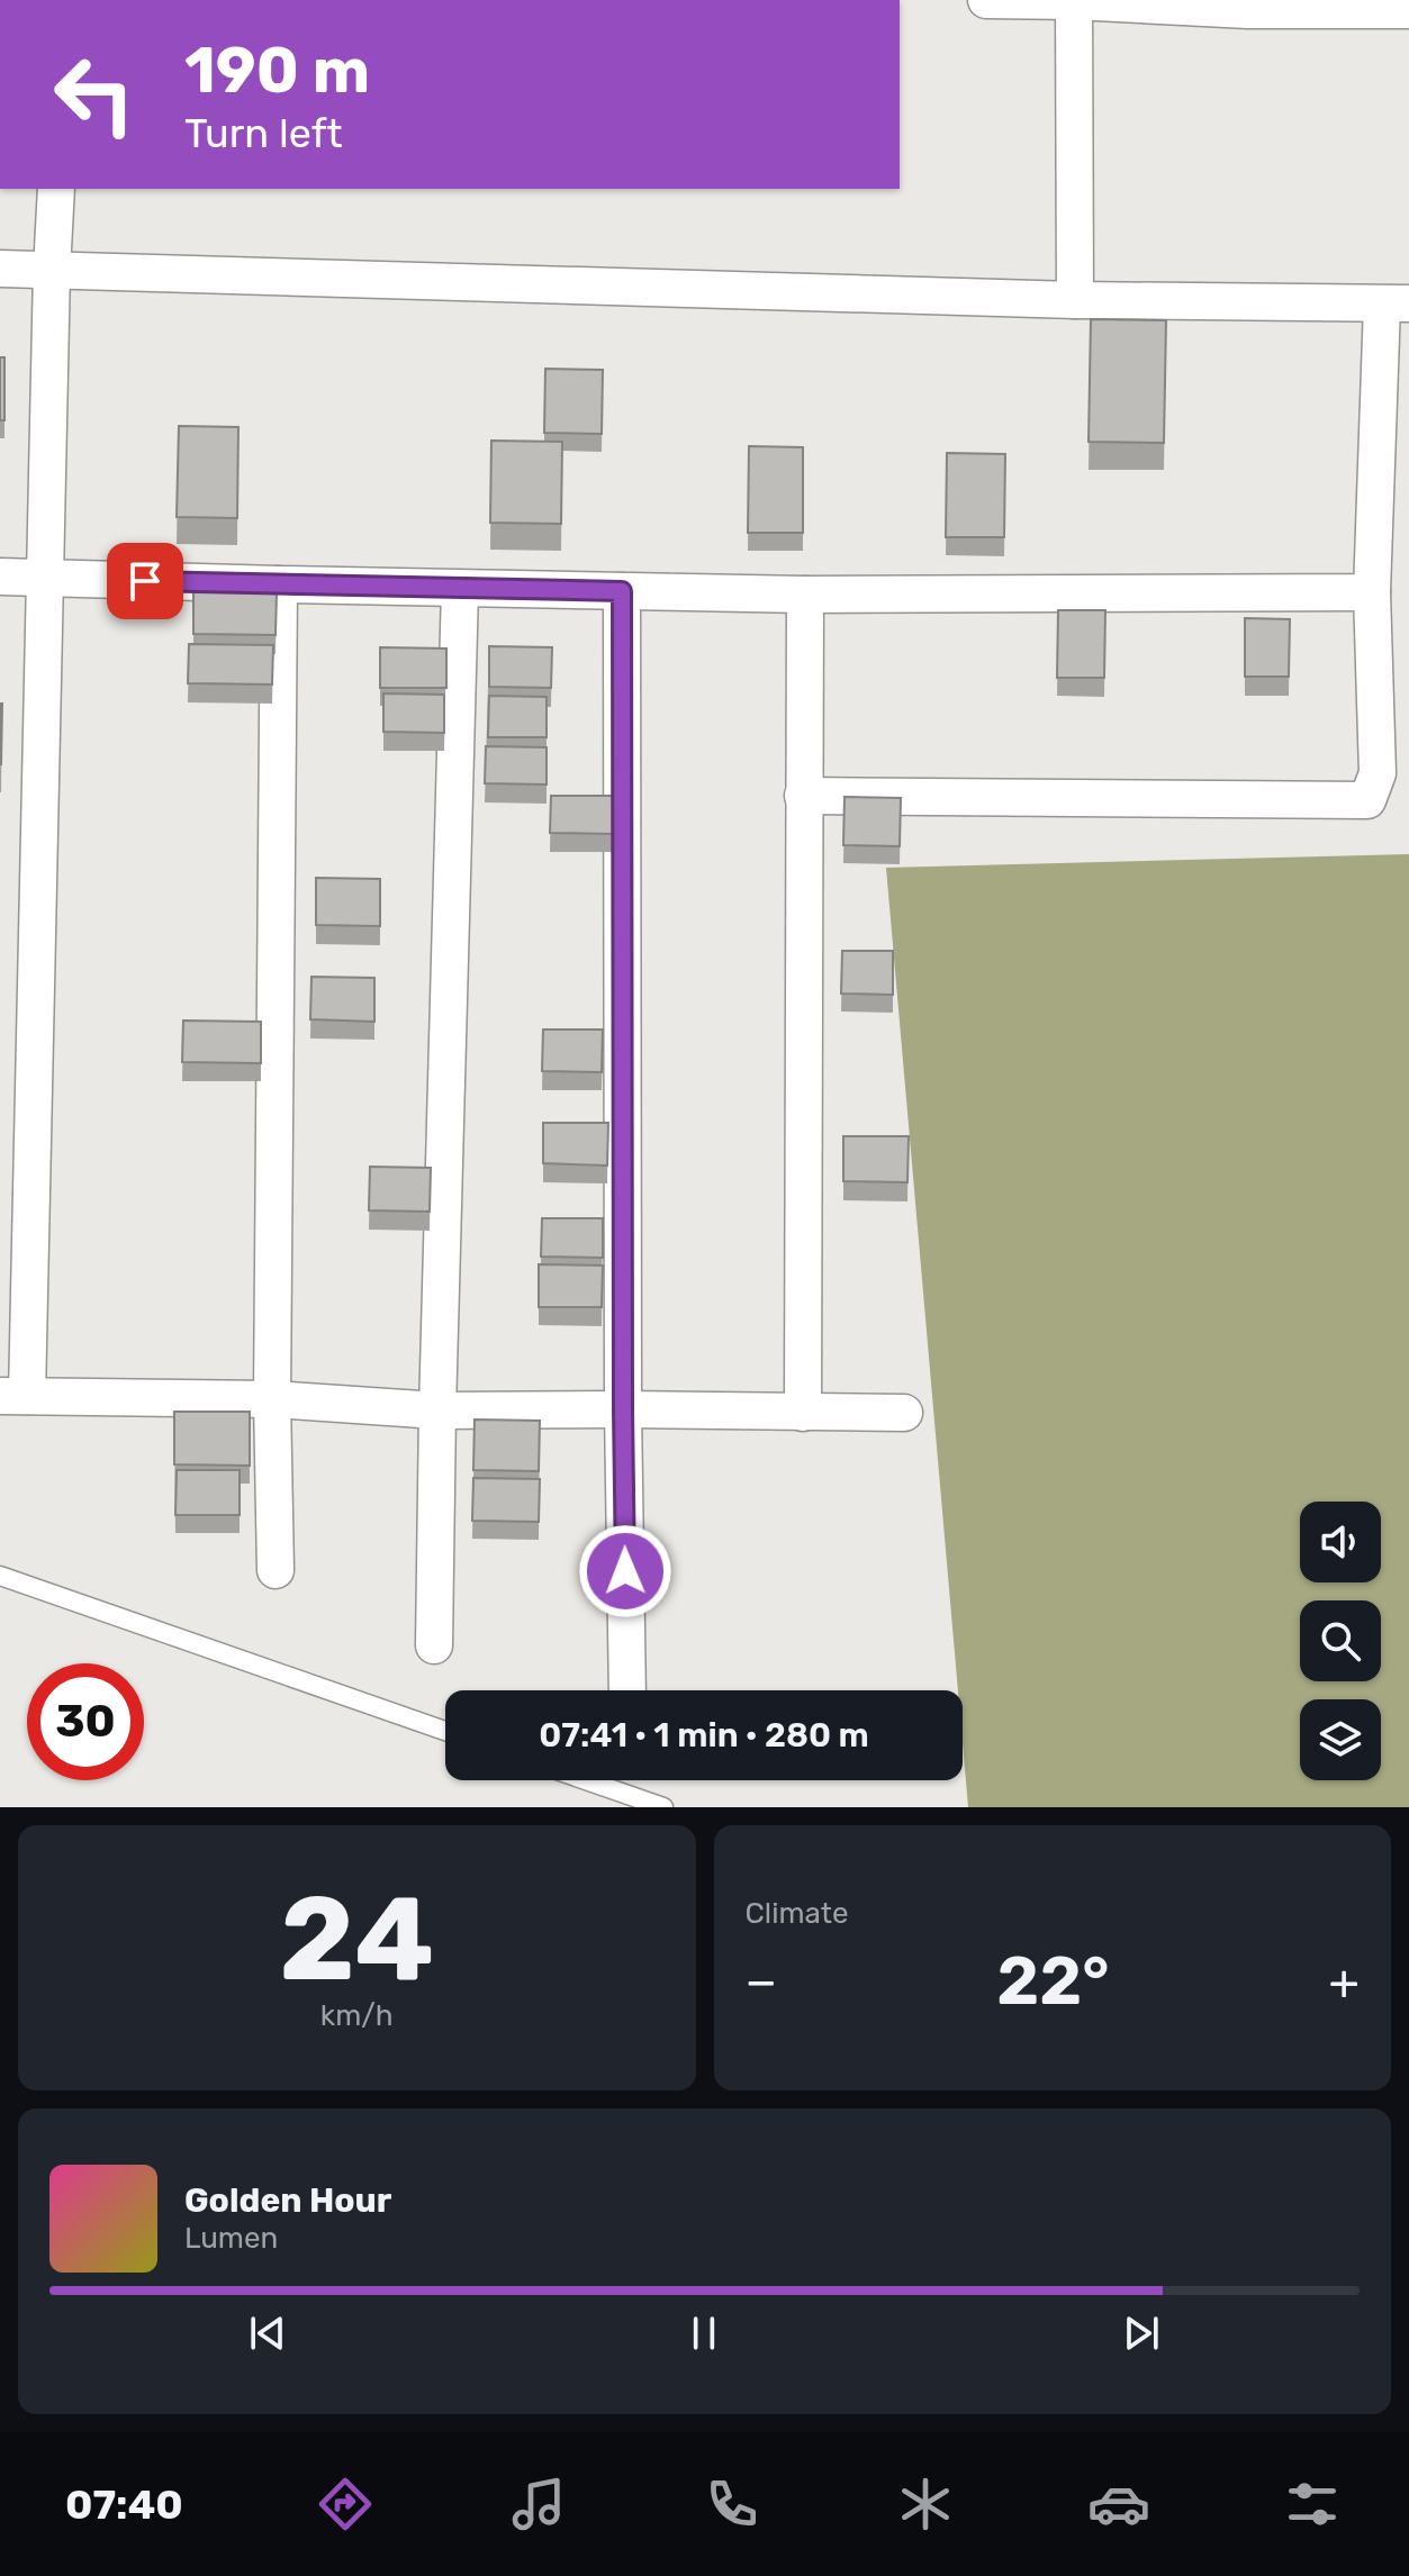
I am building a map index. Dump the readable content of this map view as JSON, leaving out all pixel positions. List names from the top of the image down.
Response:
{
  "page": {
    "turn": ["190 m", "Turn left"],
    "limit": "30",
    "trip": "07:41 · 1 min · 280 m",
    "tile": [
      ["24", "km/h"],
      "Climate"
    ],
    "heat": ["−", "22°", "+"],
    "song": ["Golden Hour", "Lumen"],
    "tabs": "07:40"
  }
}
